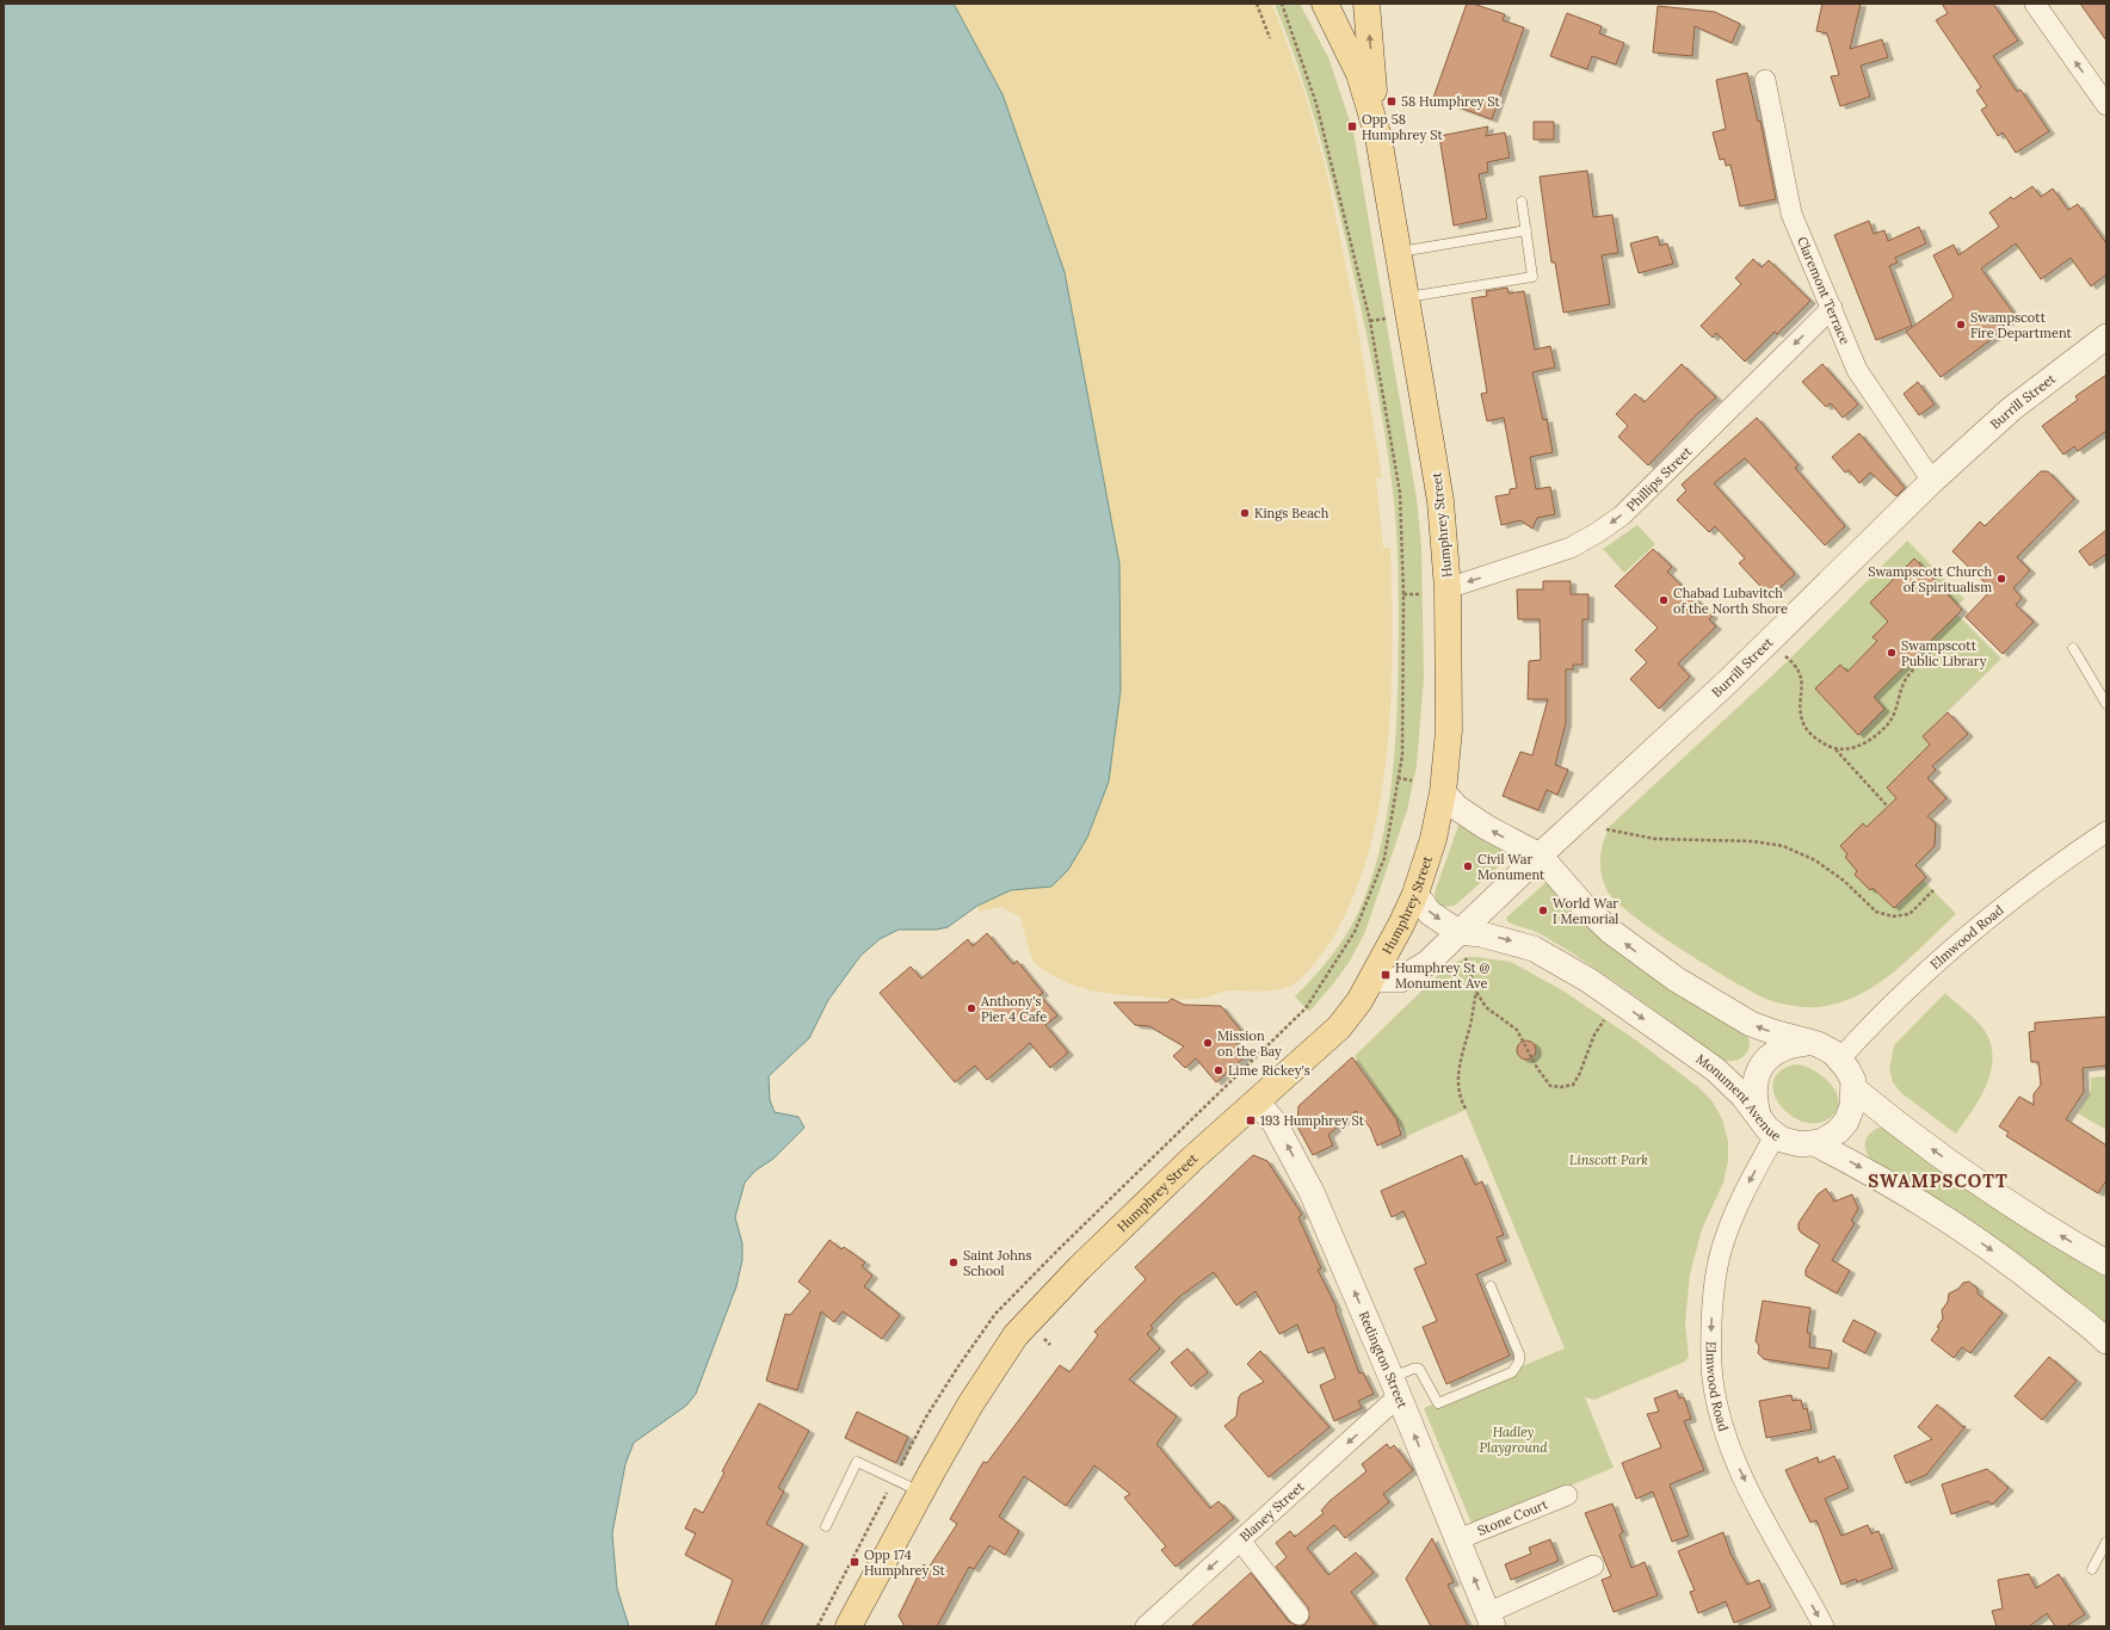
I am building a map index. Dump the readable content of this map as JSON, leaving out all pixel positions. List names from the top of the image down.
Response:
{
  "streets": {
    "main road": ["Humphrey Street"],
    "street": [
      "Claremont Terrace",
      "Burrill Street",
      "Phillips Street",
      "Elmwood Road",
      "Monument Avenue",
      "Redington Street",
      "Blaney Street",
      "Stone Court"
    ]
  },
  "crossings": [
    ["Claremont Terrace", "Burrill Street"],
    ["Claremont Terrace", "Phillips Street"],
    ["Burrill Street", "Humphrey Street"],
    ["Burrill Street", "Monument Avenue"],
    ["Phillips Street", "Humphrey Street"],
    ["Humphrey Street", "Monument Avenue"],
    ["Humphrey Street", "Redington Street"],
    ["Elmwood Road", "Monument Avenue"],
    ["Redington Street", "Blaney Street"],
    ["Redington Street", "Stone Court"]
  ],
  "one_way": [
    "Phillips Street",
    "Elmwood Road",
    "Redington Street",
    "Blaney Street"
  ],
  "districts": ["SWAMPSCOTT"],
  "parks": ["Linscott Park", "Hadley Playground"],
  "places": {
    "transit": [
      "58 Humphrey St",
      "Opp 58 Humphrey St",
      "Humphrey St @ Monument Ave",
      "193 Humphrey St",
      "Opp 174 Humphrey St"
    ],
    "other": [
      "Swampscott Fire Department",
      "Kings Beach",
      "Swampscott Church of Spiritualism",
      "Chabad Lubavitch of the North Shore",
      "Swampscott Public Library",
      "Civil War Monument",
      "World War I Memorial",
      "Anthony's Pier 4 Cafe",
      "Mission on the Bay",
      "Lime Rickey's",
      "Saint Johns School"
    ]
  }
}
